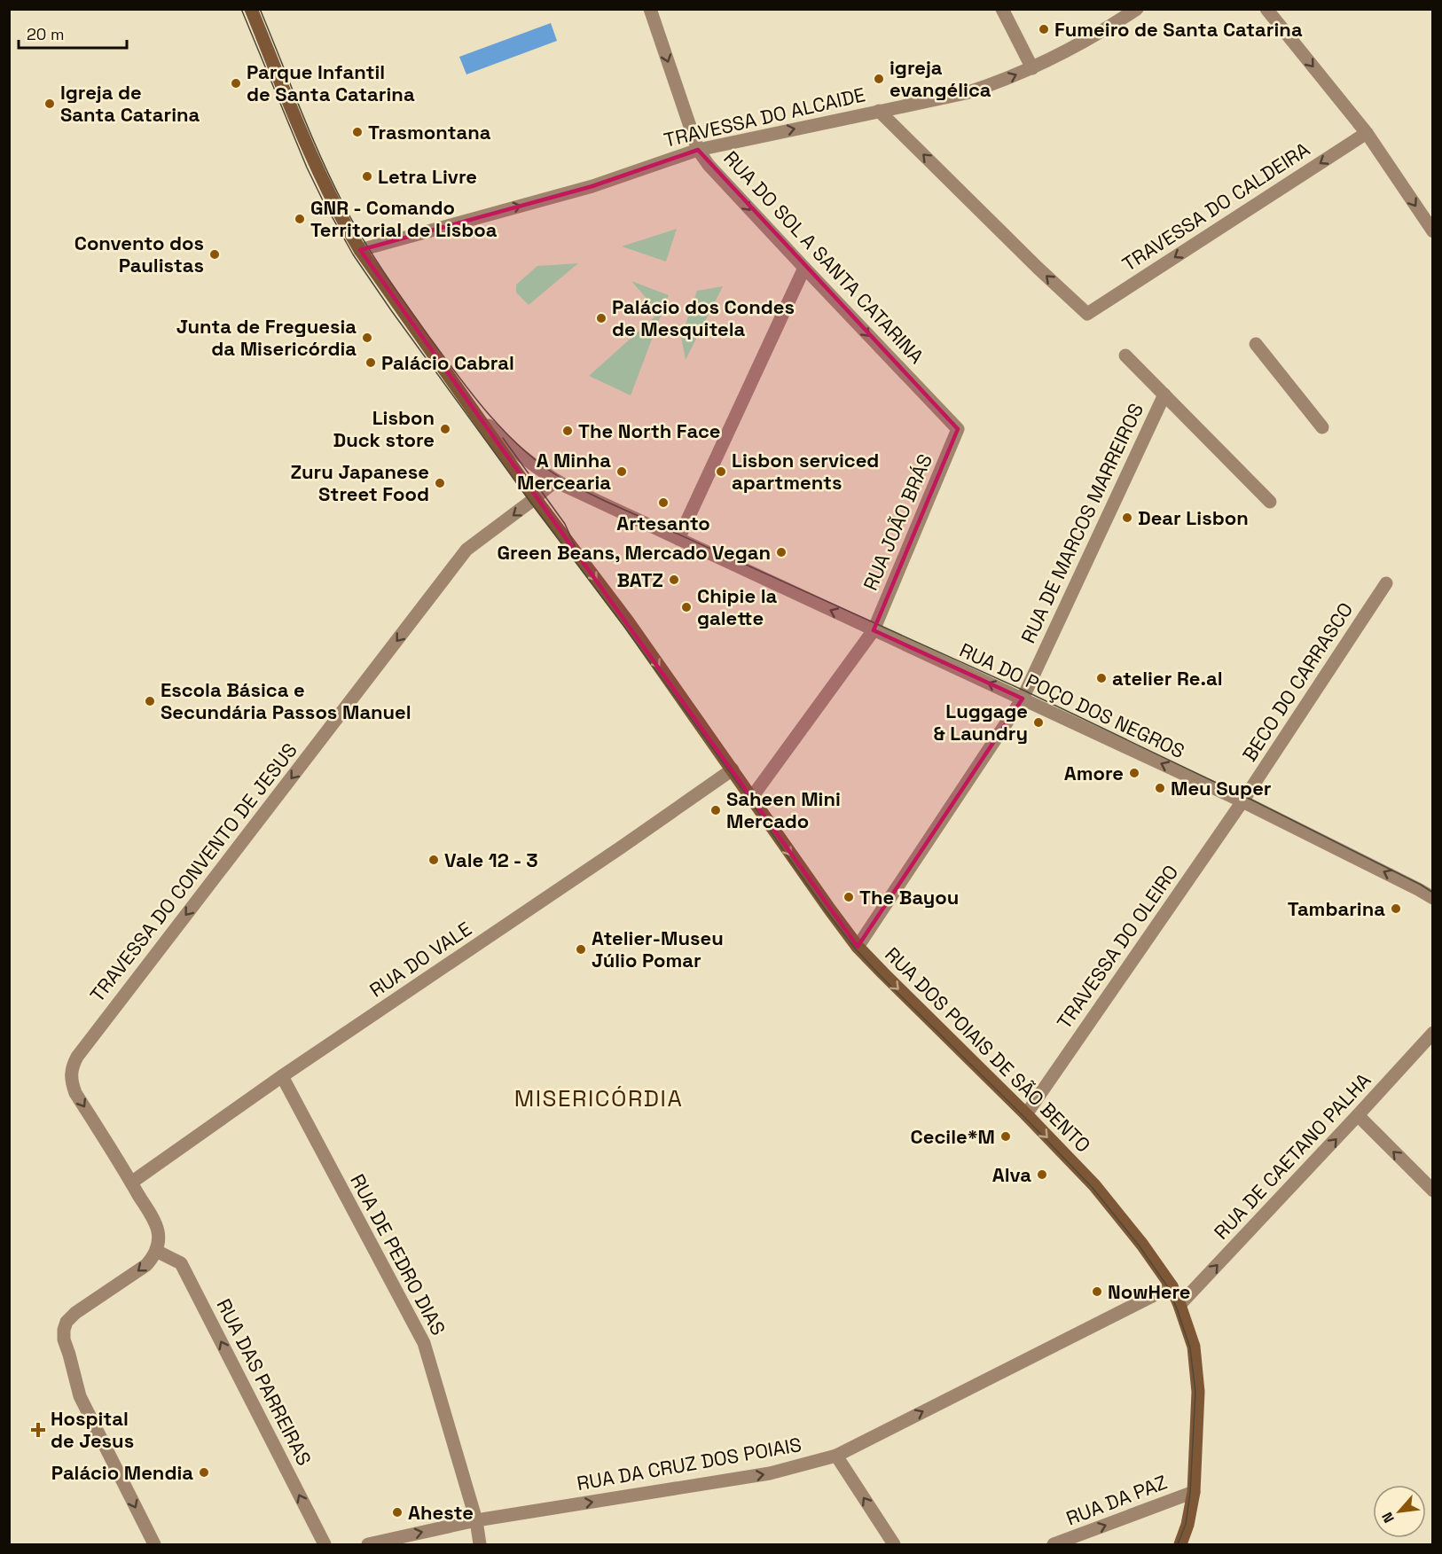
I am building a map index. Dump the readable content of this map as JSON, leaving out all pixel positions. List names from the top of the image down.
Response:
{
  "streets": {
    "street": [
      "TRAVESSA DO ALCAIDE",
      "TRAVESSA DO CALDEIRA",
      "RUA DO SOL A SANTA CATARINA",
      "RUA JOÃO BRÁS",
      "RUA DE MARCOS MARREIROS",
      "BECO DO CARRASCO",
      "RUA DO POÇO DOS NEGROS",
      "TRAVESSA DO CONVENTO DE JESUS",
      "TRAVESSA DO OLEIRO",
      "RUA DO VALE",
      "RUA DOS POIAIS DE SÃO BENTO",
      "RUA DE CAETANO PALHA",
      "RUA DE PEDRO DIAS",
      "RUA DAS PARREIRAS",
      "RUA DA CRUZ DOS POIAIS",
      "RUA DA PAZ"
    ]
  },
  "crossings": [
    ["TRAVESSA DO ALCAIDE", "TRAVESSA DO CALDEIRA"],
    ["TRAVESSA DO ALCAIDE", "RUA DO SOL A SANTA CATARINA"],
    ["TRAVESSA DO ALCAIDE", "RUA DOS POIAIS DE SÃO BENTO"],
    ["RUA DO SOL A SANTA CATARINA", "RUA JOÃO BRÁS"],
    ["RUA JOÃO BRÁS", "RUA DO POÇO DOS NEGROS"],
    ["RUA JOÃO BRÁS", "RUA DOS POIAIS DE SÃO BENTO"],
    ["RUA DE MARCOS MARREIROS", "RUA DO POÇO DOS NEGROS"],
    ["RUA DE MARCOS MARREIROS", "RUA DOS POIAIS DE SÃO BENTO"],
    ["BECO DO CARRASCO", "RUA DO POÇO DOS NEGROS"],
    ["BECO DO CARRASCO", "TRAVESSA DO OLEIRO"],
    ["RUA DO POÇO DOS NEGROS", "TRAVESSA DO CONVENTO DE JESUS"],
    ["RUA DO POÇO DOS NEGROS", "TRAVESSA DO OLEIRO"],
    ["RUA DO POÇO DOS NEGROS", "RUA DOS POIAIS DE SÃO BENTO"],
    ["TRAVESSA DO CONVENTO DE JESUS", "RUA DO VALE"],
    ["TRAVESSA DO CONVENTO DE JESUS", "RUA DOS POIAIS DE SÃO BENTO"],
    ["TRAVESSA DO OLEIRO", "RUA DOS POIAIS DE SÃO BENTO"],
    ["RUA DO VALE", "RUA DOS POIAIS DE SÃO BENTO"],
    ["RUA DO VALE", "RUA DE PEDRO DIAS"],
    ["RUA DOS POIAIS DE SÃO BENTO", "RUA DE CAETANO PALHA"],
    ["RUA DOS POIAIS DE SÃO BENTO", "RUA DA CRUZ DOS POIAIS"],
    ["RUA DOS POIAIS DE SÃO BENTO", "RUA DA PAZ"],
    ["RUA DE PEDRO DIAS", "RUA DA CRUZ DOS POIAIS"]
  ],
  "one_way": [
    "TRAVESSA DO ALCAIDE",
    "RUA DO SOL A SANTA CATARINA",
    "RUA DO POÇO DOS NEGROS",
    "TRAVESSA DO CONVENTO DE JESUS",
    "RUA DOS POIAIS DE SÃO BENTO",
    "RUA DE CAETANO PALHA",
    "RUA DAS PARREIRAS",
    "RUA DA CRUZ DOS POIAIS",
    "RUA DA PAZ"
  ],
  "districts": ["MISERICÓRDIA"],
  "places": {
    "other": [
      "Fumeiro de Santa Catarina",
      "igreja evangélica",
      "Parque Infantil de Santa Catarina",
      "Igreja de Santa Catarina",
      "Trasmontana",
      "Letra Livre",
      "GNR - Comando Territorial de Lisboa",
      "Convento dos Paulistas",
      "Palácio dos Condes de Mesquitela",
      "Junta de Freguesia da Misericórdia",
      "Palácio Cabral",
      "Lisbon Duck store",
      "The North Face",
      "A Minha Mercearia",
      "Lisbon serviced apartments",
      "Zuru Japanese Street Food",
      "Artesanto",
      "Dear Lisbon",
      "Green Beans, Mercado Vegan",
      "BATZ",
      "Chipie la galette",
      "atelier Re.al",
      "Escola Básica e Secundária Passos Manuel",
      "Luggage & Laundry",
      "Amore",
      "Meu Super",
      "Saheen Mini Mercado",
      "Vale 12 - 3",
      "The Bayou",
      "Tambarina",
      "Atelier-Museu Júlio Pomar",
      "Cecile*M",
      "Alva",
      "NowHere",
      "Palácio Mendia",
      "Aheste"
    ],
    "health": ["Hospital de Jesus"]
  },
  "scale_bar": "20 m",
  "north": "bottom left"
}
